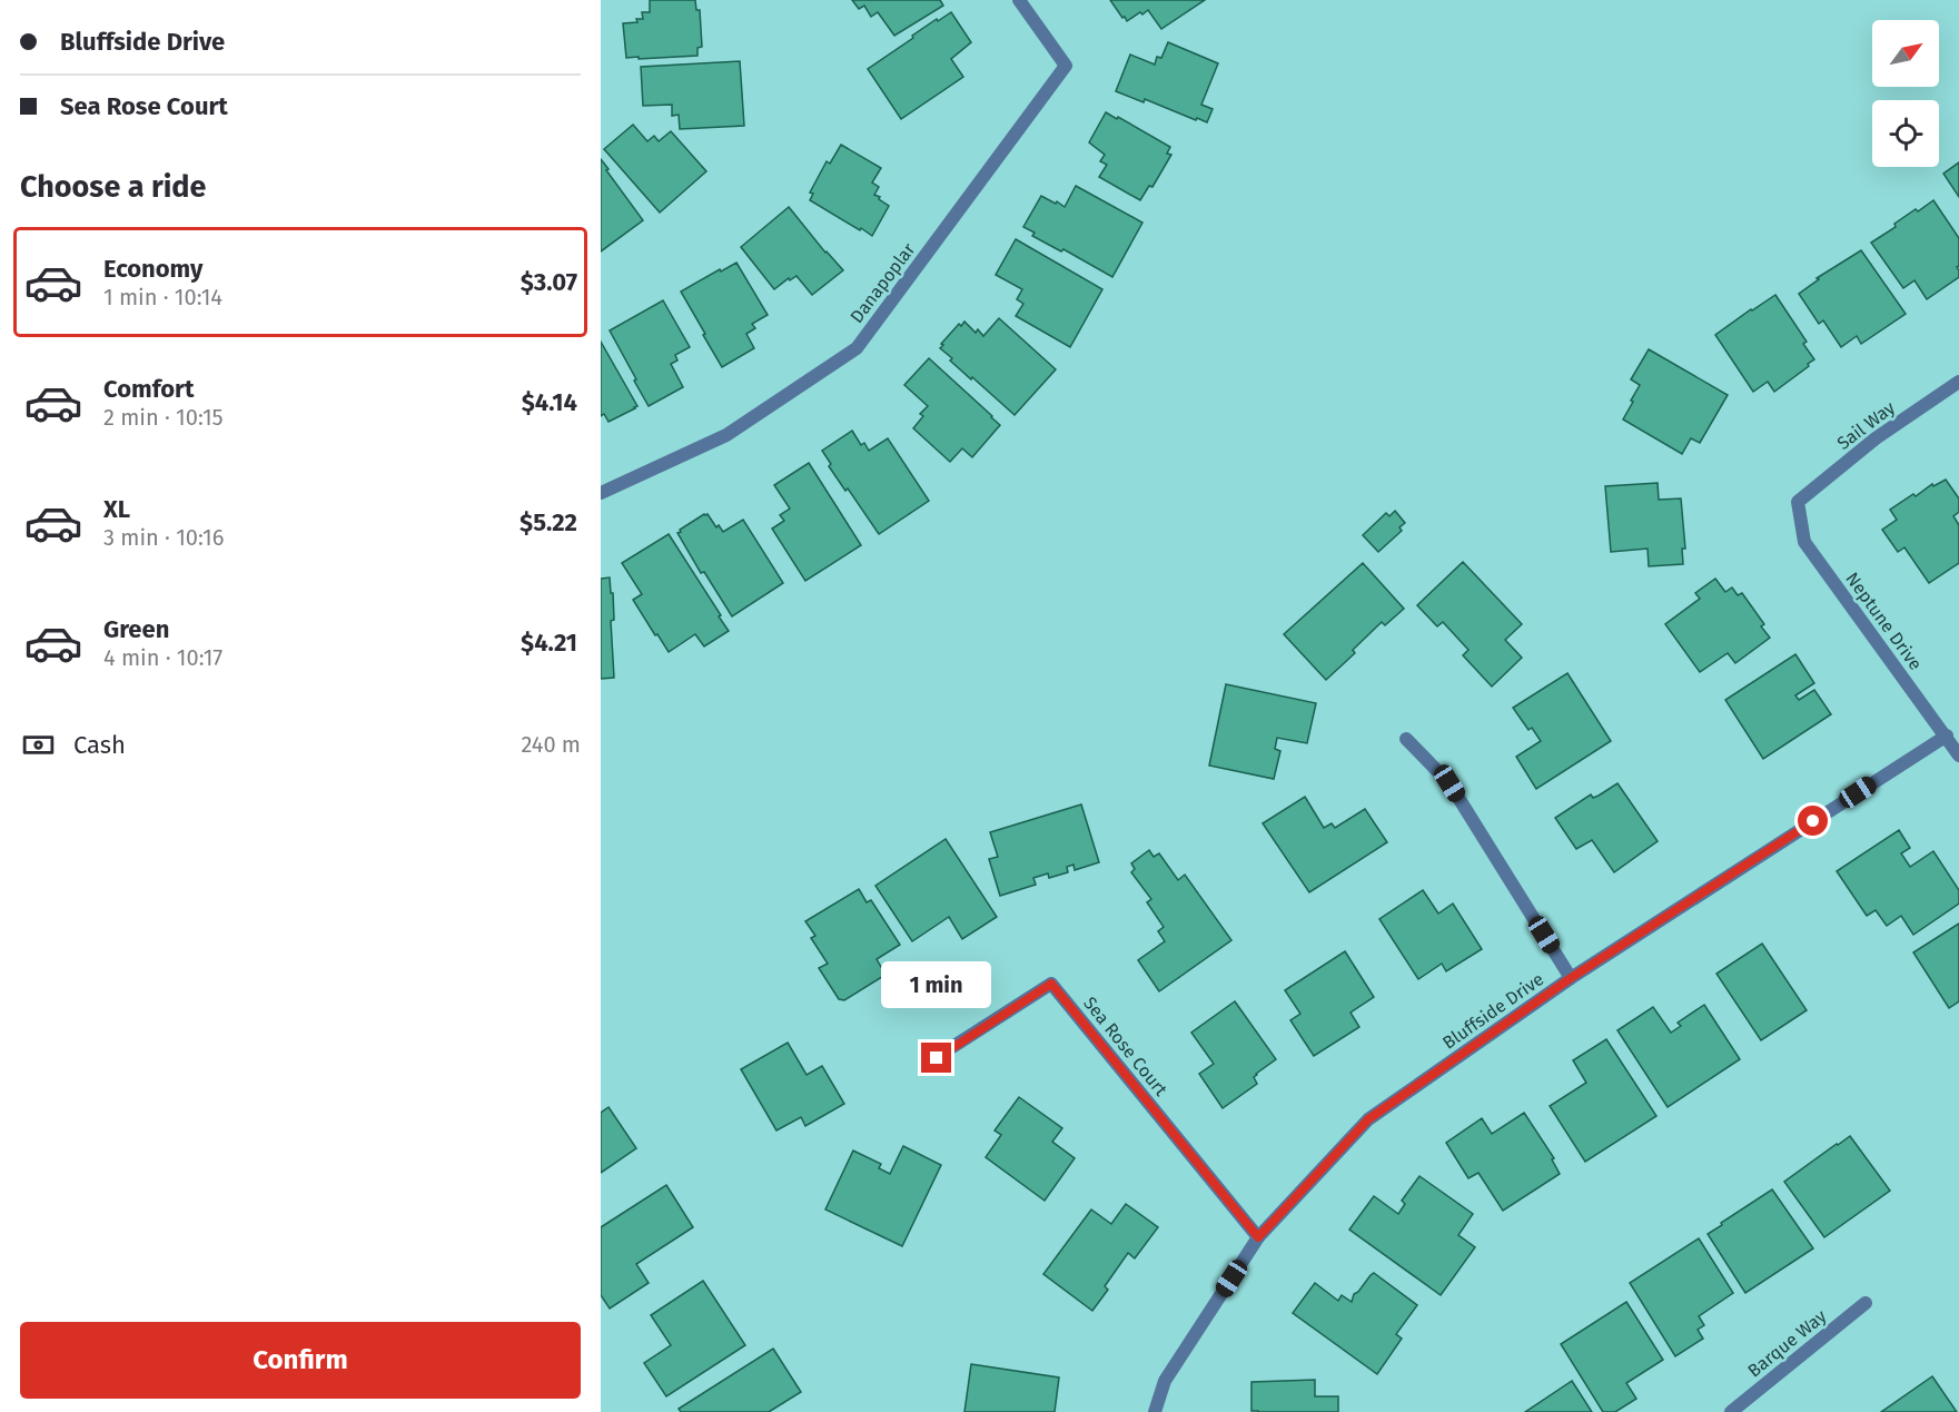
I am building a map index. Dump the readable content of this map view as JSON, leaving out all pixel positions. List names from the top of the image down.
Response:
{
  "streets": {
    "street": [
      "Danapoplar",
      "Sail Way",
      "Neptune Drive",
      "Bluffside Drive",
      "Sea Rose Court",
      "Barque Way"
    ]
  },
  "crossings": [
    ["Sail Way", "Neptune Drive"],
    ["Neptune Drive", "Bluffside Drive"],
    ["Bluffside Drive", "Sea Rose Court"]
  ],
  "north": "top right",
  "page": {
    "banner": ["Bluffside Drive", "Sea Rose Court"],
    "heading": "Choose a ride",
    "list": [
      {
        "name": "Economy",
        "note": "1 min · 10:14",
        "value": "$3.07"
      },
      {
        "name": "Comfort",
        "note": "2 min · 10:15",
        "value": "$4.14"
      },
      {
        "name": "XL",
        "note": "3 min · 10:16",
        "value": "$5.22"
      },
      {
        "name": "Green",
        "note": "4 min · 10:17",
        "value": "$4.21"
      }
    ],
    "pay": ["Cash", "240 m"],
    "bubble": "1 min",
    "buttons": "Confirm"
  }
}
